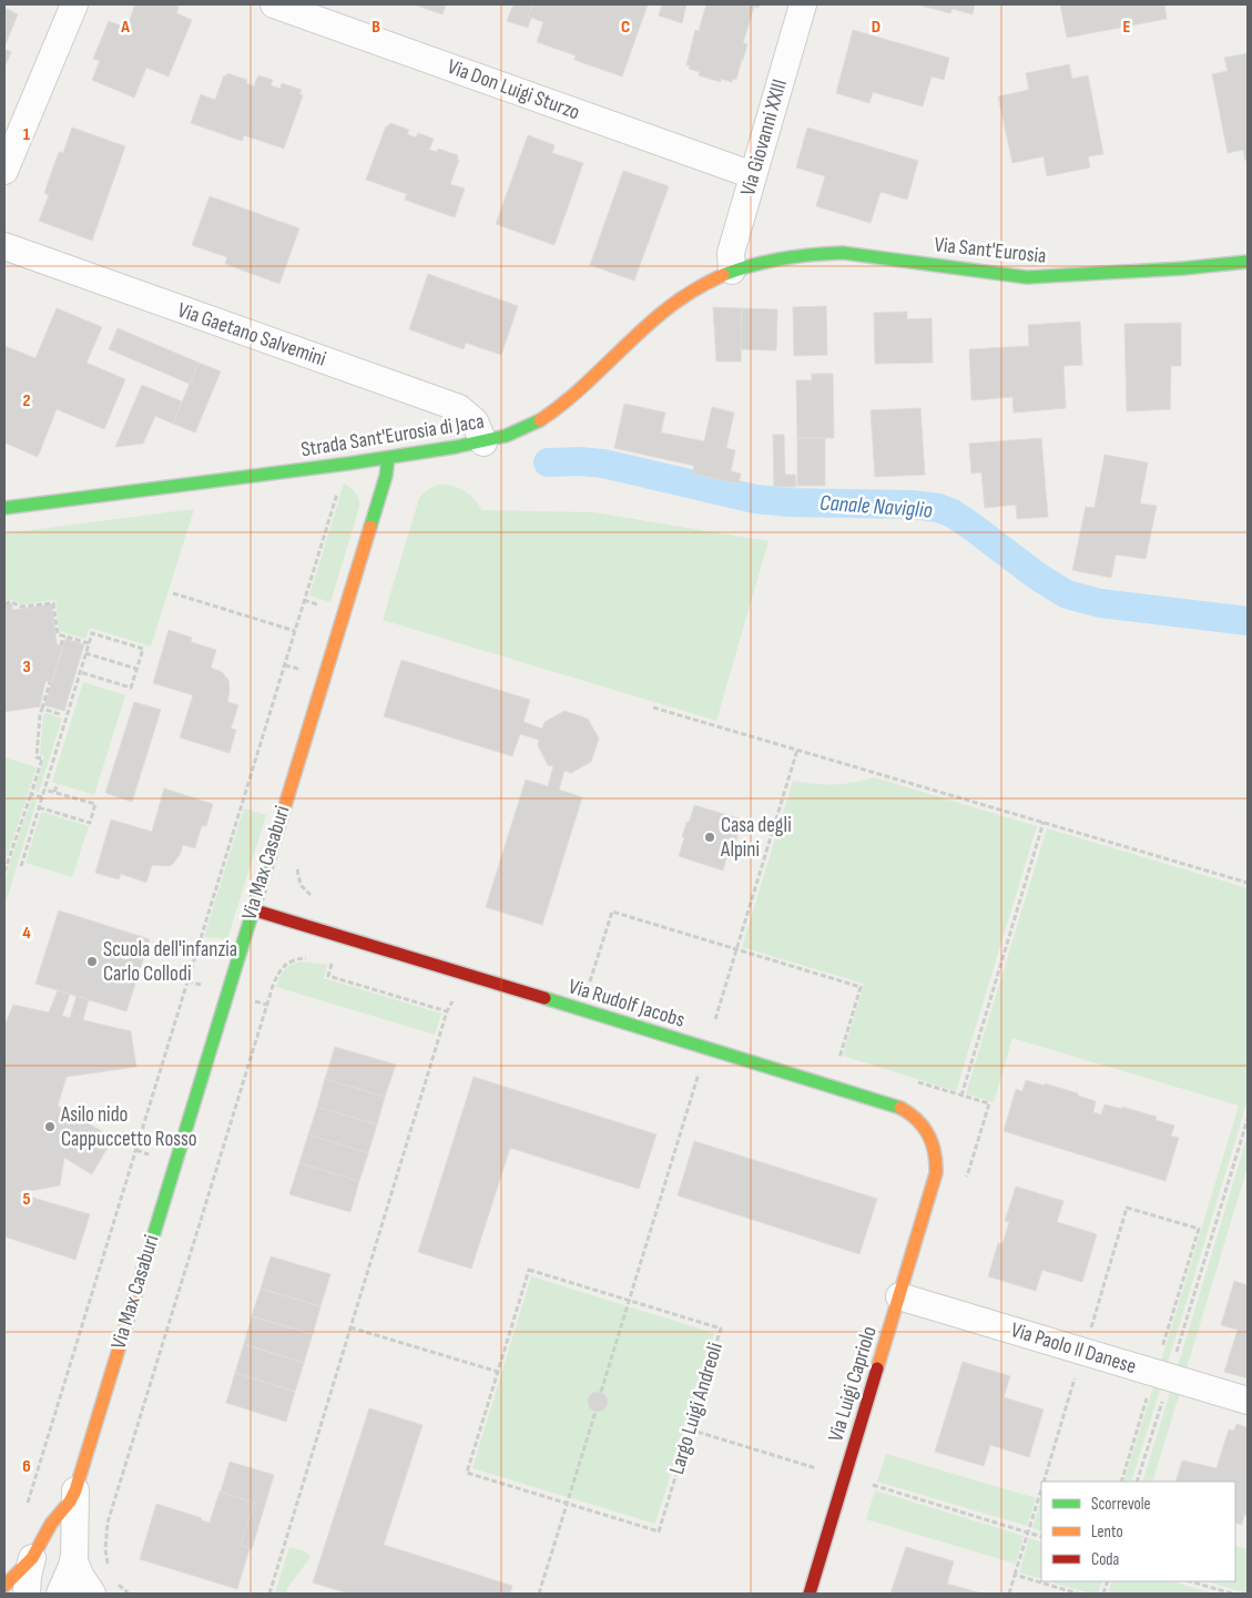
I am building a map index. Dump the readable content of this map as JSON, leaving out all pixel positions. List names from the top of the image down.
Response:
{
  "streets": {
    "street": [
      "Via Don Luigi Sturzo",
      "Via Giovanni XXIII",
      "Via Sant'Eurosia",
      "Via Gaetano Salvemini",
      "Strada Sant'Eurosia di Jaca",
      "Via Max Casaburi",
      "Via Rudolf Jacobs",
      "Via Paolo Il Danese",
      "Via Luigi Capriolo"
    ],
    "path": ["Largo Luigi Andreoli"]
  },
  "crossings": [
    ["Via Don Luigi Sturzo", "Via Giovanni XXIII"],
    ["Via Giovanni XXIII", "Via Sant'Eurosia"],
    ["Via Giovanni XXIII", "Strada Sant'Eurosia di Jaca"],
    ["Via Sant'Eurosia", "Strada Sant'Eurosia di Jaca"],
    ["Via Gaetano Salvemini", "Strada Sant'Eurosia di Jaca"],
    ["Strada Sant'Eurosia di Jaca", "Via Max Casaburi"],
    ["Via Max Casaburi", "Via Rudolf Jacobs"],
    ["Via Rudolf Jacobs", "Via Luigi Capriolo"],
    ["Via Paolo Il Danese", "Via Luigi Capriolo"]
  ],
  "water": ["Canale Naviglio"],
  "places": ["Casa degli Alpini", "Scuola dell'infanzia Carlo Collodi", "Asilo nido Cappuccetto Rosso"],
  "legend": ["Scorrevole", "Lento", "Coda"],
  "grid": {
    "columns": [
      "A",
      "B",
      "C",
      "D",
      "E"
    ],
    "rows": [
      "1",
      "2",
      "3",
      "4",
      "5",
      "6"
    ]
  }
}
